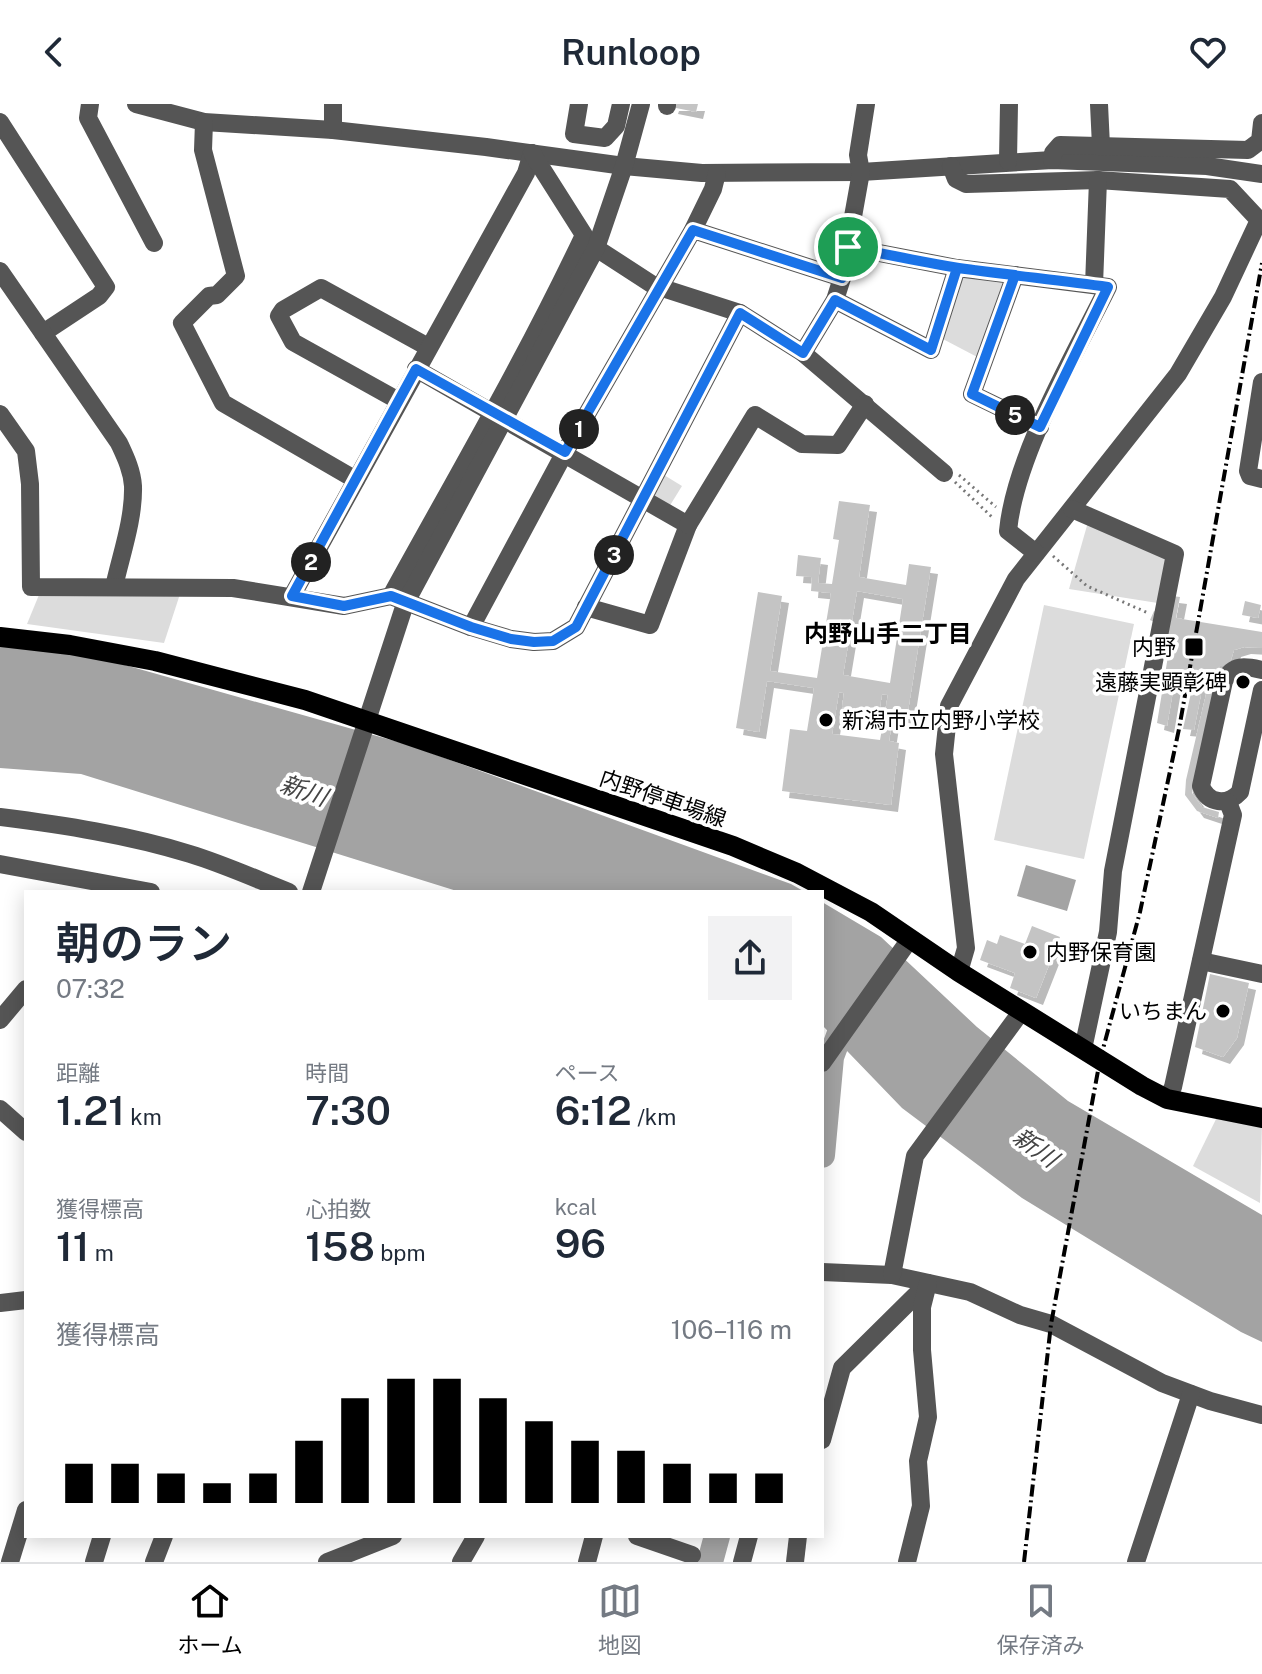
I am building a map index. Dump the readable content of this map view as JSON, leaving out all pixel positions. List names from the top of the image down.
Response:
{
  "streets": {
    "main road": ["内野停車場線"]
  },
  "districts": ["内野山手二丁目"],
  "water": ["新川"],
  "places": {
    "transit": ["内野"],
    "other": [
      "遠藤実顕彰碑",
      "新潟市立内野小学校",
      "内野保育園",
      "いちまん"
    ]
  },
  "page": {
    "header": "Runloop",
    "pins": [
      "5",
      "1",
      "3",
      "2"
    ],
    "heading": ["朝のラン", "07:32"],
    "stats": [
      ["距離", "1.21 km"],
      ["時間", "7:30"],
      ["ペース", "6:12 /km"],
      ["獲得標高", "11 m"],
      ["心拍数", "158 bpm"],
      ["kcal", "96"]
    ],
    "chart": ["獲得標高", "106–116 m"],
    "tabs": ["ホーム", "地図", "保存済み"]
  }
}
